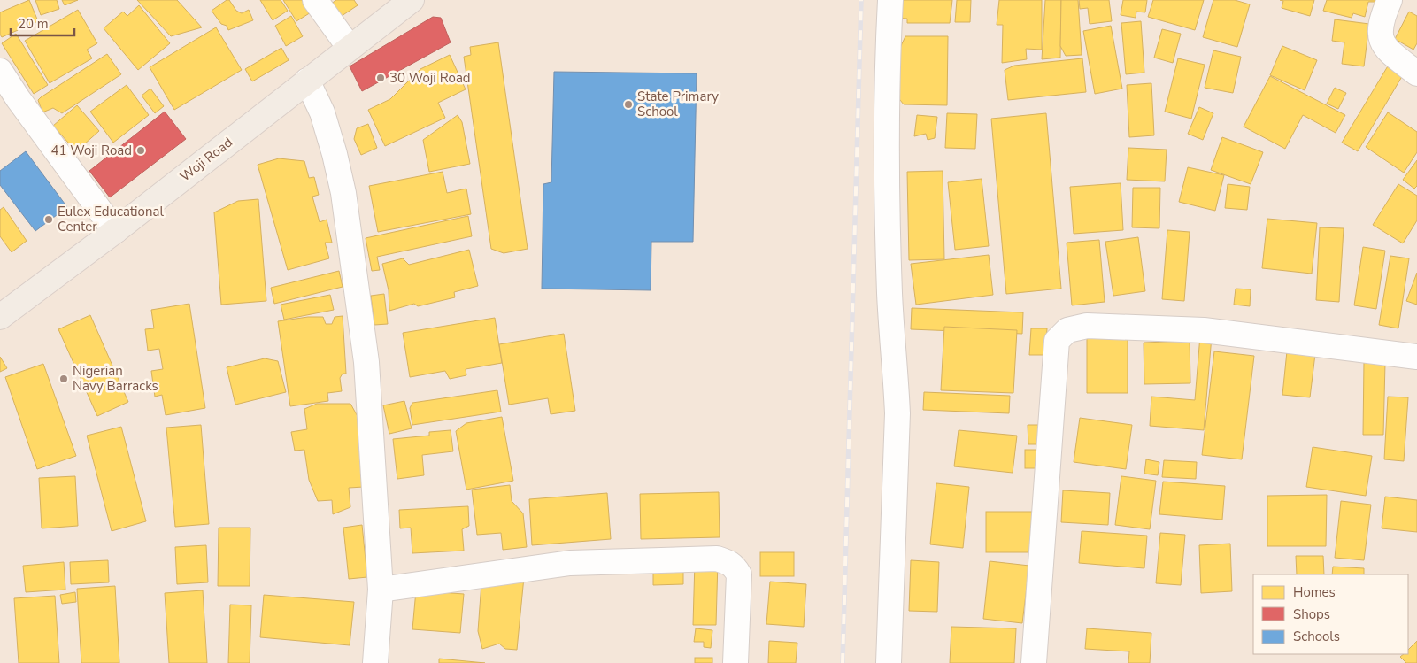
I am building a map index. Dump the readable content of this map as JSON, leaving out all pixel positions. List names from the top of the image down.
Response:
{
  "streets": {
    "main road": ["Woji Road"]
  },
  "places": [
    "30 Woji Road",
    "State Primary School",
    "41 Woji Road",
    "Eulex Educational Center",
    "Nigerian Navy Barracks"
  ],
  "legend": ["Homes", "Shops", "Schools"],
  "scale_bar": "20 m"
}
